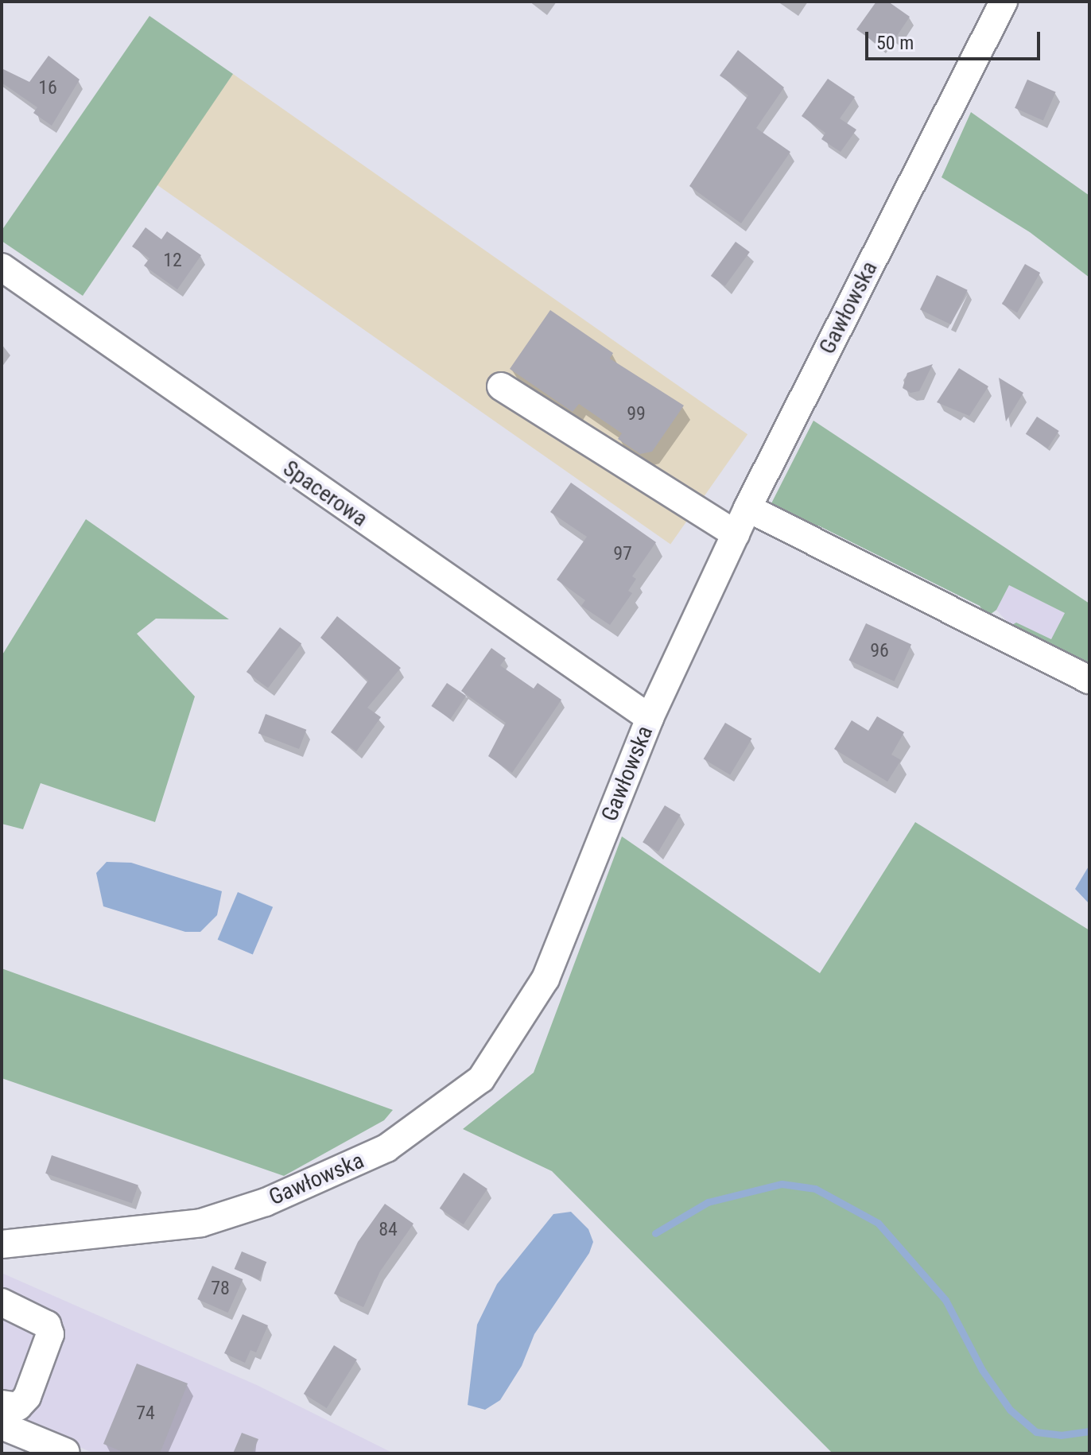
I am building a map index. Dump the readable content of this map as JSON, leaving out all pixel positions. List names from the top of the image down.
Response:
{
  "streets": {
    "street": ["Gawłowska", "Spacerowa"]
  },
  "crossings": [
    ["Gawłowska", "Spacerowa"]
  ],
  "house_numbers": [
    "16",
    "12",
    "99",
    "97",
    "96",
    "84",
    "78",
    "74"
  ],
  "scale_bar": "50 m"
}
